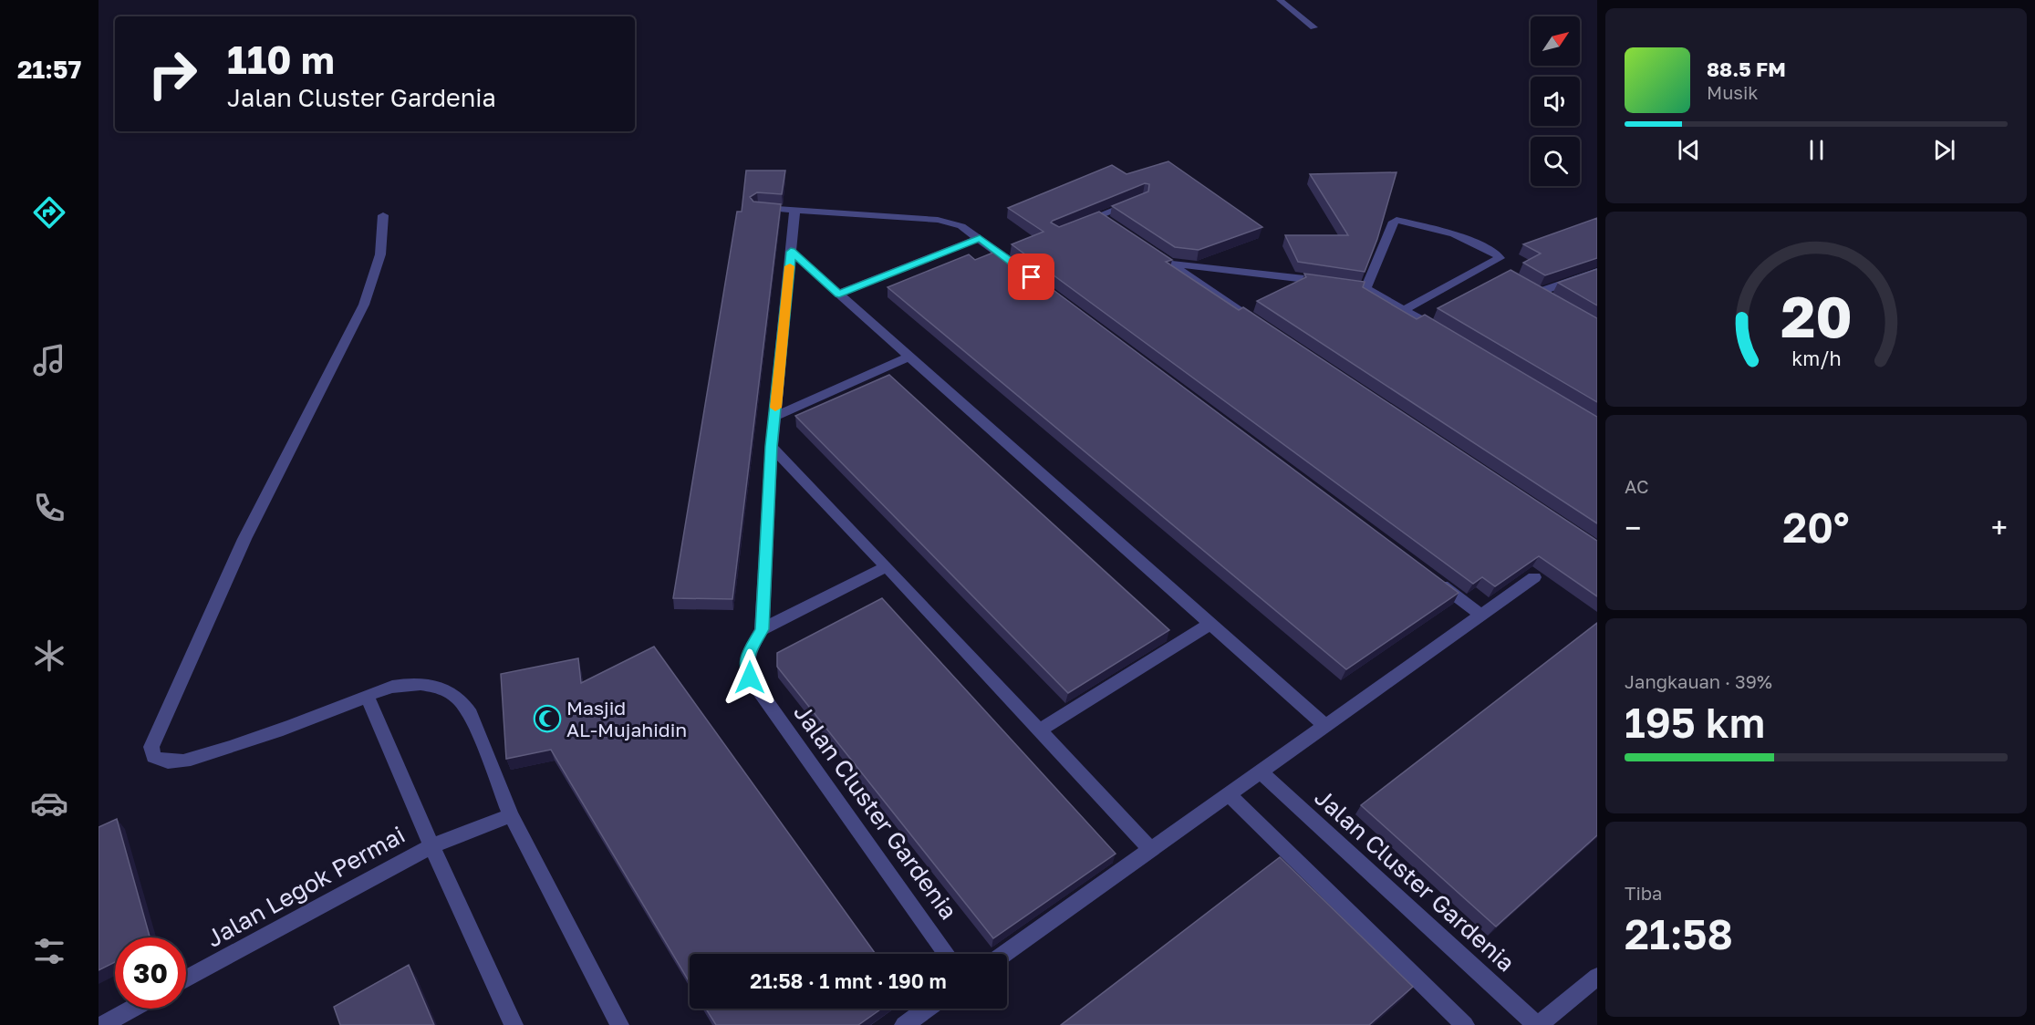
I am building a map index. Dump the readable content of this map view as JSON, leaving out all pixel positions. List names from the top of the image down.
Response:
{
  "streets": {
    "street": ["Jalan Cluster Gardenia", "Jalan Legok Permai"]
  },
  "places": {
    "mosque": ["Masjid AL-Mujahidin"]
  },
  "north": "top right",
  "page": {
    "tabs": "21:57",
    "turn": ["110 m", "Jalan Cluster Gardenia"],
    "song": ["88.5 FM", "Musik"],
    "tile": [
      "AC",
      ["Jangkauan · 39%", "195 km"],
      ["Tiba", "21:58"]
    ],
    "heat": ["−", "20°", "+"],
    "limit": "30",
    "trip": "21:58 · 1 mnt · 190 m",
    "gauge": ["20", "km/h"]
  }
}
